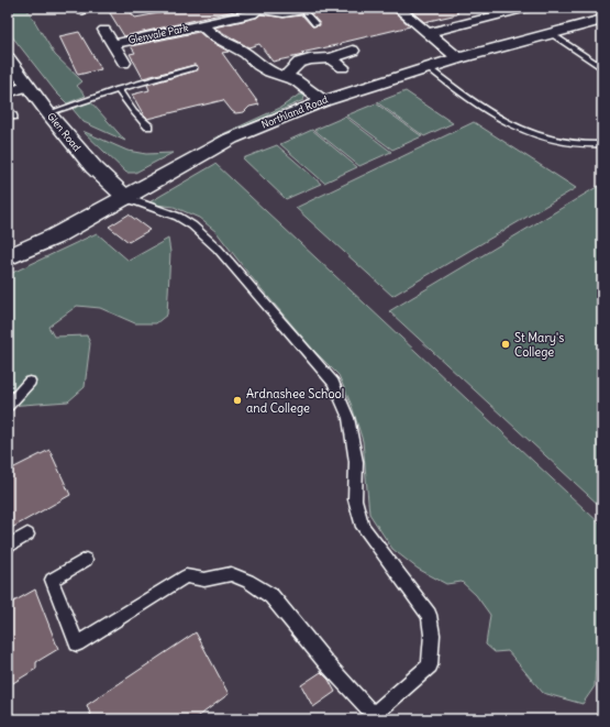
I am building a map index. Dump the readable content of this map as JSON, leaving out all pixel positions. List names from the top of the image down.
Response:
{
  "streets": {
    "main road": ["Northland Road", "Glen Road"],
    "street": ["Glenvale Park"]
  },
  "crossings": [
    ["Glenvale Park", "Northland Road"],
    ["Northland Road", "Glen Road"]
  ],
  "places": ["St Mary's College", "Ardnashee School and College"]
}
